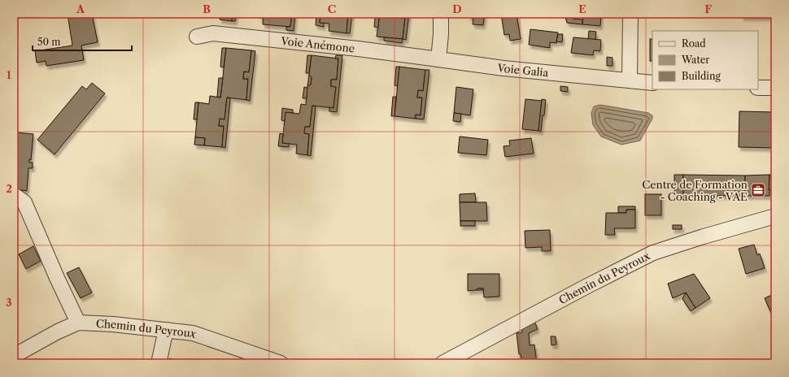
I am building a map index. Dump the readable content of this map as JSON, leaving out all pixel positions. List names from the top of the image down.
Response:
{
  "streets": {
    "street": ["Voie Anémone", "Voie Galia", "Chemin du Peyroux"]
  },
  "crossings": [
    ["Voie Anémone", "Voie Galia"]
  ],
  "places": {
    "office": ["Centre de Formation - Coaching - VAE"]
  },
  "legend": ["Road", "Water", "Building"],
  "scale_bar": "50 m",
  "grid": {
    "columns": [
      "A",
      "B",
      "C",
      "D",
      "E",
      "F"
    ],
    "rows": ["1", "2", "3"]
  }
}
